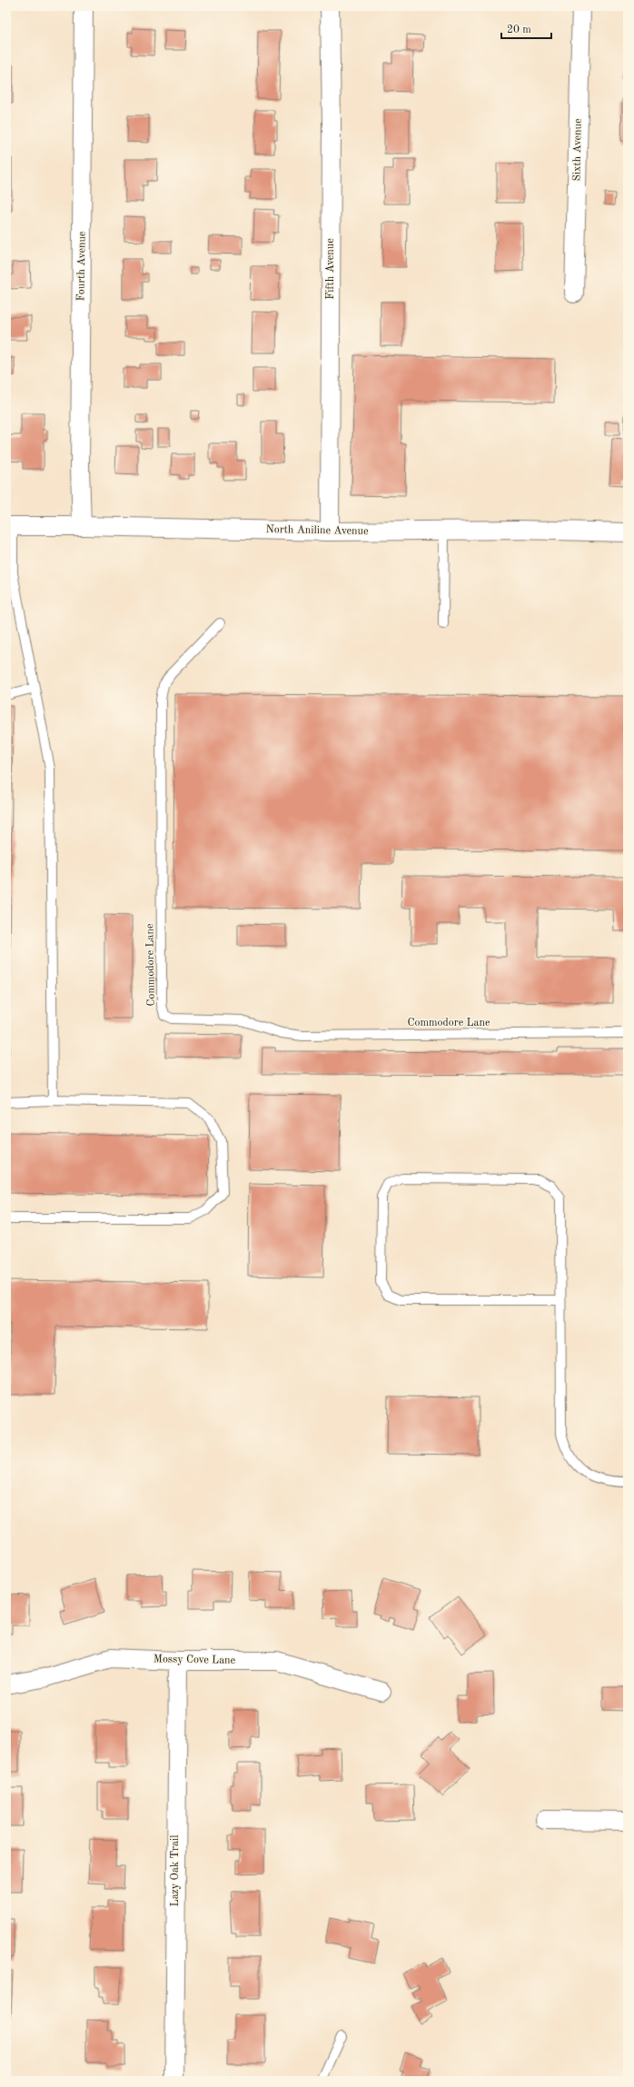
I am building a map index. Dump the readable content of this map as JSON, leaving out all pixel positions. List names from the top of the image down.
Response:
{
  "streets": {
    "street": [
      "Sixth Avenue",
      "Fourth Avenue",
      "Fifth Avenue",
      "North Aniline Avenue",
      "Mossy Cove Lane",
      "Lazy Oak Trail"
    ],
    "lane": ["Commodore Lane"]
  },
  "crossings": [
    ["Fourth Avenue", "North Aniline Avenue"],
    ["Fifth Avenue", "North Aniline Avenue"],
    ["Mossy Cove Lane", "Lazy Oak Trail"]
  ],
  "scale_bar": "20 m"
}
